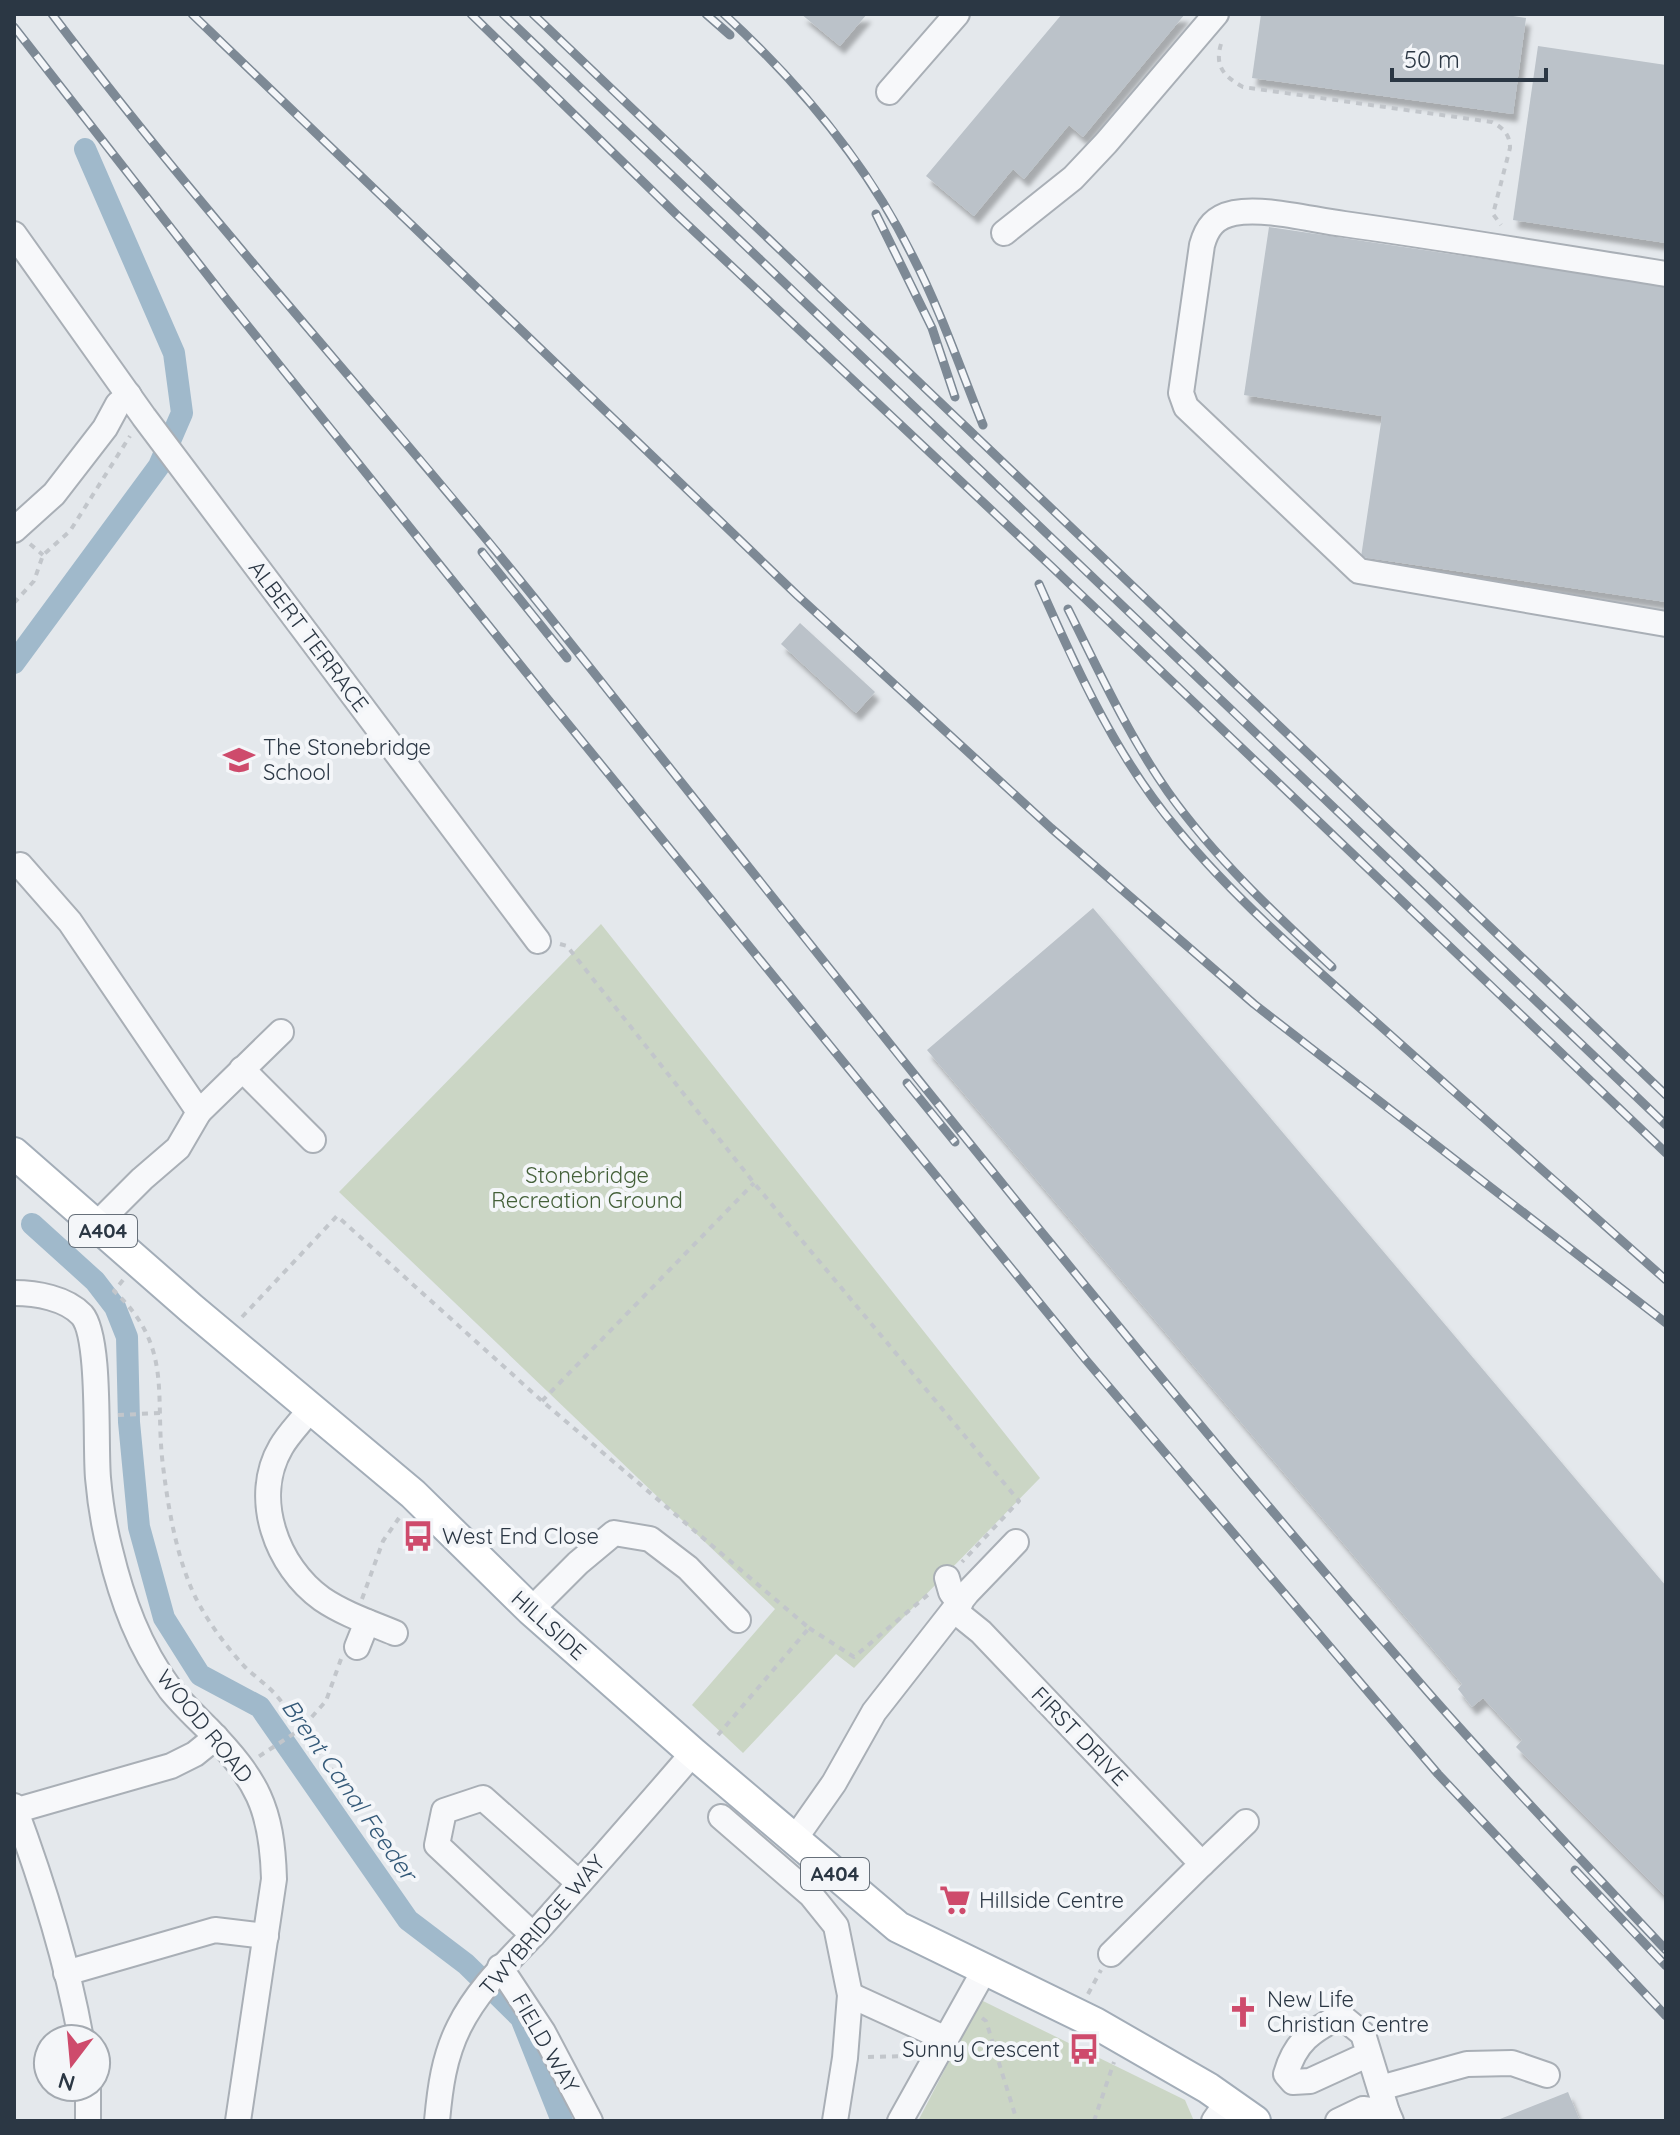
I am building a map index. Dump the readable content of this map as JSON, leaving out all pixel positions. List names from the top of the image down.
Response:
{
  "streets": {
    "main road": ["A404", "HILLSIDE"],
    "street": [
      "ALBERT TERRACE",
      "WOOD ROAD",
      "FIRST DRIVE",
      "TWYBRIDGE WAY",
      "FIELD WAY"
    ]
  },
  "crossings": [
    ["A404", "HILLSIDE"],
    ["HILLSIDE", "TWYBRIDGE WAY"],
    ["TWYBRIDGE WAY", "FIELD WAY"]
  ],
  "water": ["Brent Canal Feeder"],
  "parks": ["Stonebridge Recreation Ground"],
  "places": {
    "school or university": ["The Stonebridge School"],
    "bus stop": ["West End Close", "Sunny Crescent"],
    "supermarket": ["Hillside Centre"],
    "church": ["New Life Christian Centre"]
  },
  "scale_bar": "50 m",
  "north": "bottom"
}
